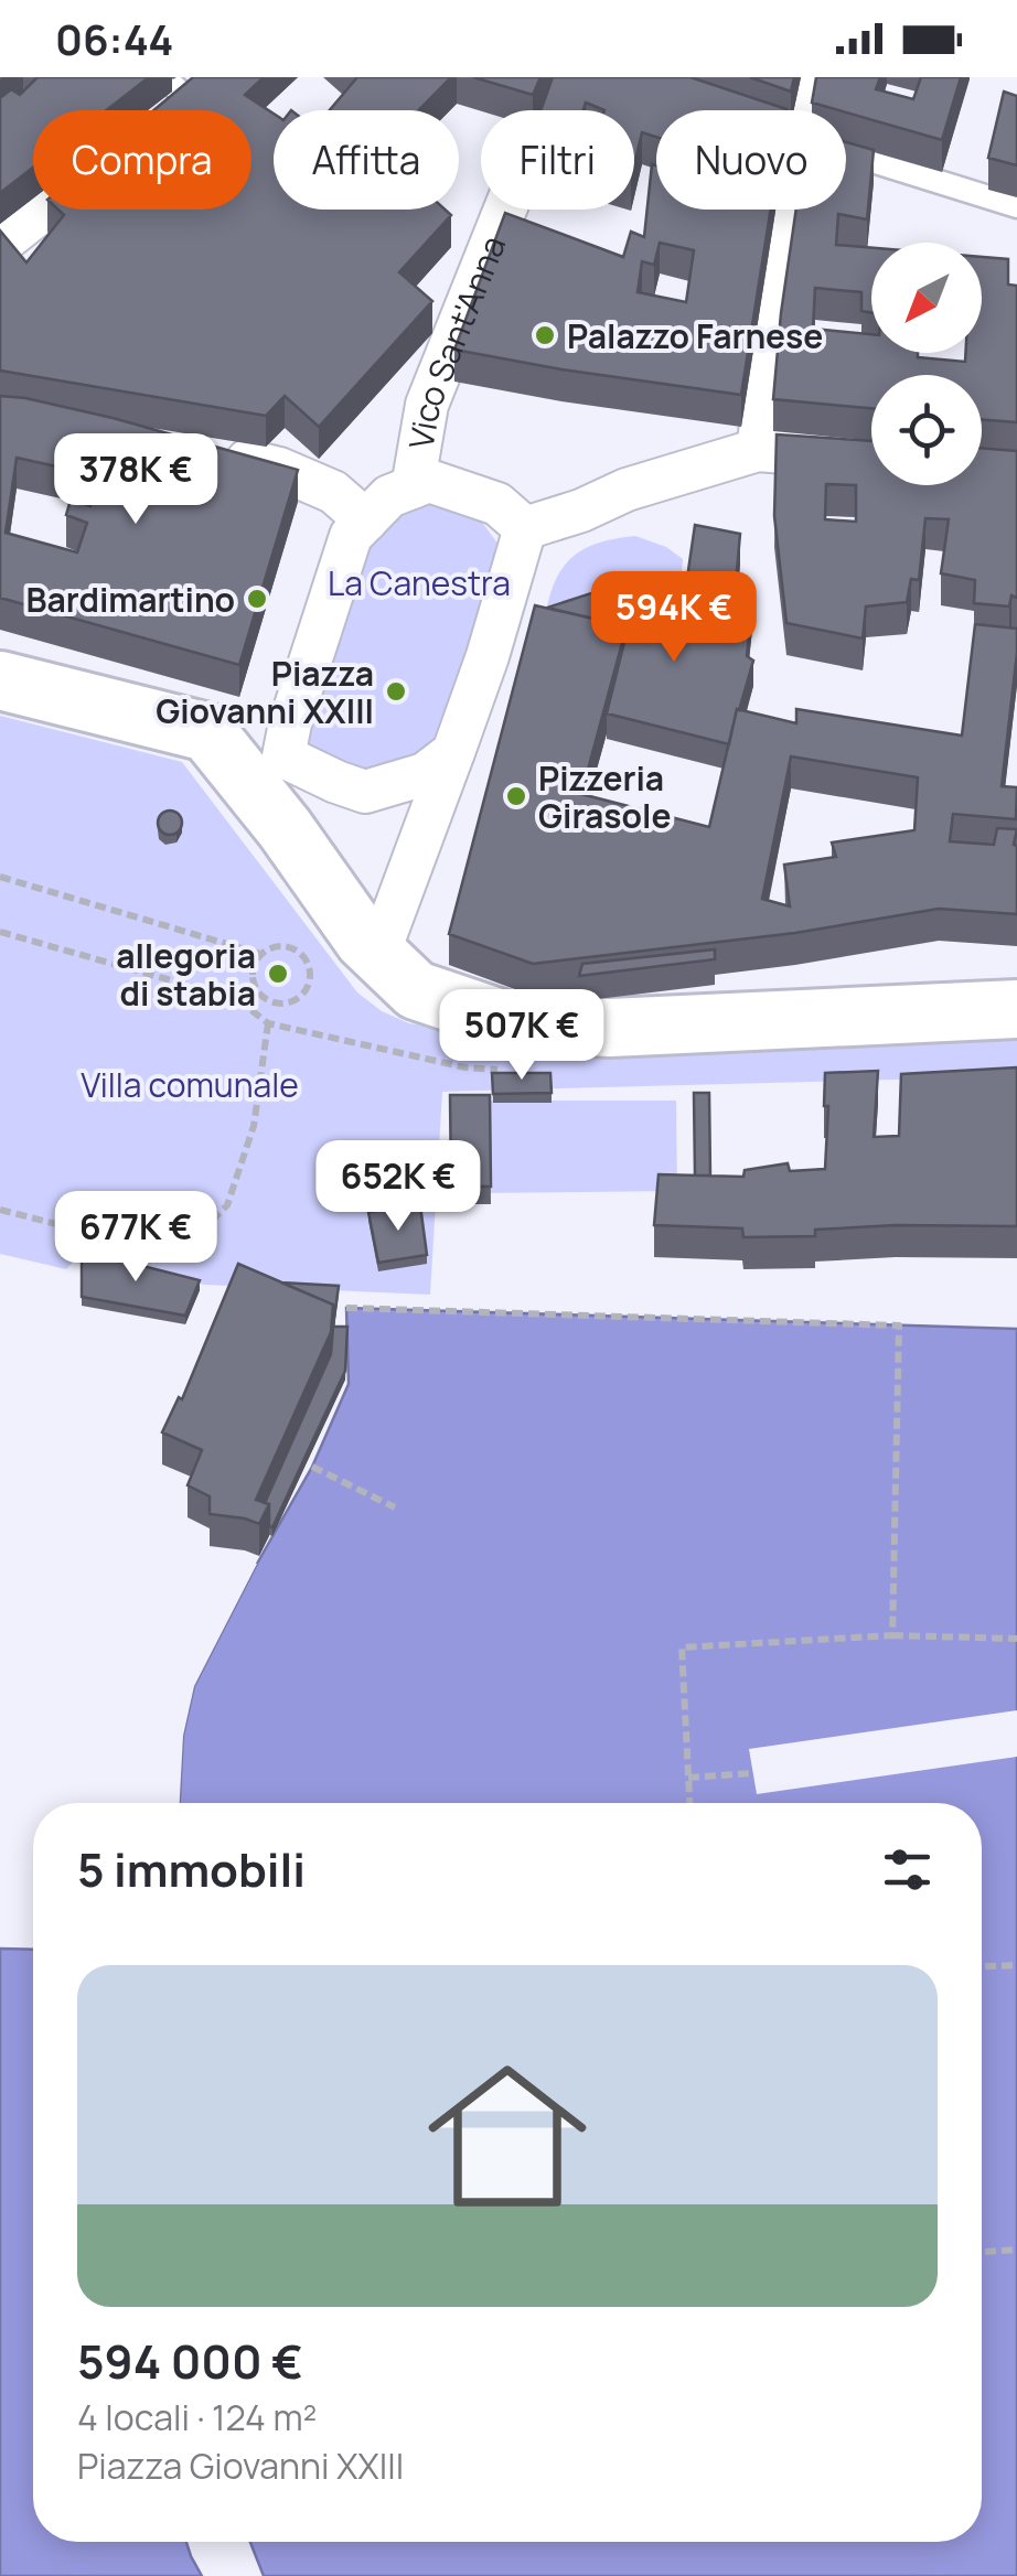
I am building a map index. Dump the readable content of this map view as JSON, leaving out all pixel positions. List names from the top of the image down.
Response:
{
  "streets": {
    "street": ["Vico Sant'Anna"]
  },
  "parks": ["La Canestra", "Villa comunale"],
  "places": [
    "Palazzo Farnese",
    "Bardimartino",
    "Piazza Giovanni XXIII",
    "Pizzeria Girasole",
    "allegoria di stabia"
  ],
  "north": "bottom left",
  "page": {
    "status": "06:44",
    "chip": [
      "Compra",
      "Affitta",
      "Filtri",
      "Nuovo"
    ],
    "price": [
      "378K €",
      "594K €",
      "507K €",
      "652K €",
      "677K €"
    ],
    "heading": "5 immobili",
    "list": [
      {
        "name": "594 000 €",
        "note": "4 locali · 124 m² · Piazza Giovanni XXIII"
      }
    ]
  }
}
